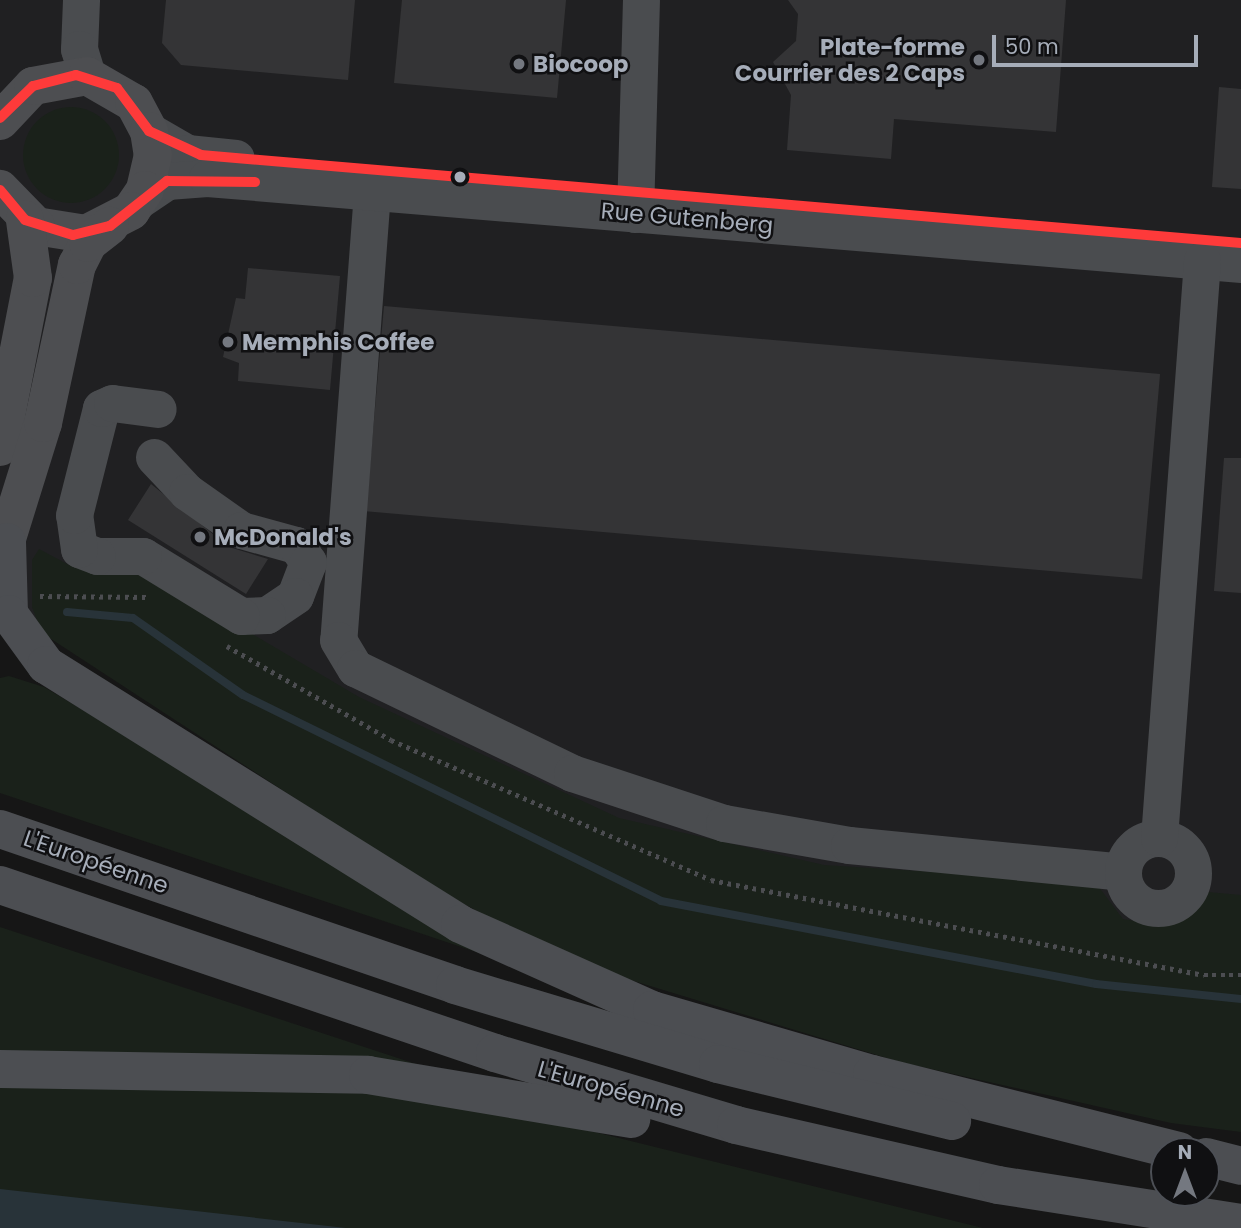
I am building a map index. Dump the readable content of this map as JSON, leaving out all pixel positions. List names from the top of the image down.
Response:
{
  "streets": {
    "highway": ["L'Européenne"],
    "street": ["Rue Gutenberg"]
  },
  "places": [
    "Plate-forme Courrier des 2 Caps",
    "Biocoop",
    "Memphis Coffee",
    "McDonald's"
  ],
  "lines": ["transit line 2"],
  "scale_bar": "50 m",
  "north": "top"
}
